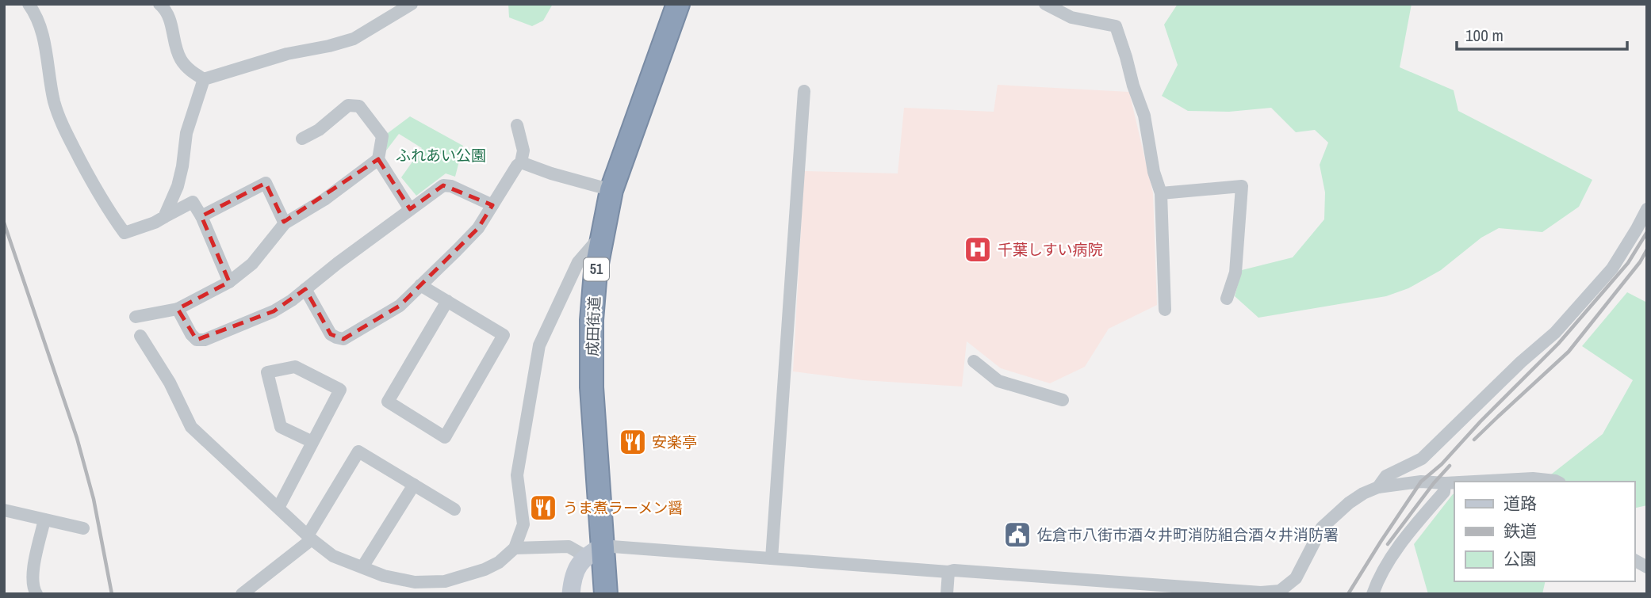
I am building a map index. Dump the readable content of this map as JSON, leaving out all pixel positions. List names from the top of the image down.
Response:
{
  "streets": {
    "highway": ["51", "成田街道"]
  },
  "parks": ["ふれあい公園"],
  "places": {
    "hospital": ["千葉しすい病院"],
    "restaurant": ["安楽亭", "うま煮ラーメン醤"],
    "public building": ["佐倉市八街市酒々井町消防組合酒々井消防署"]
  },
  "legend": ["道路", "鉄道", "公園"],
  "scale_bar": "100 m"
}
